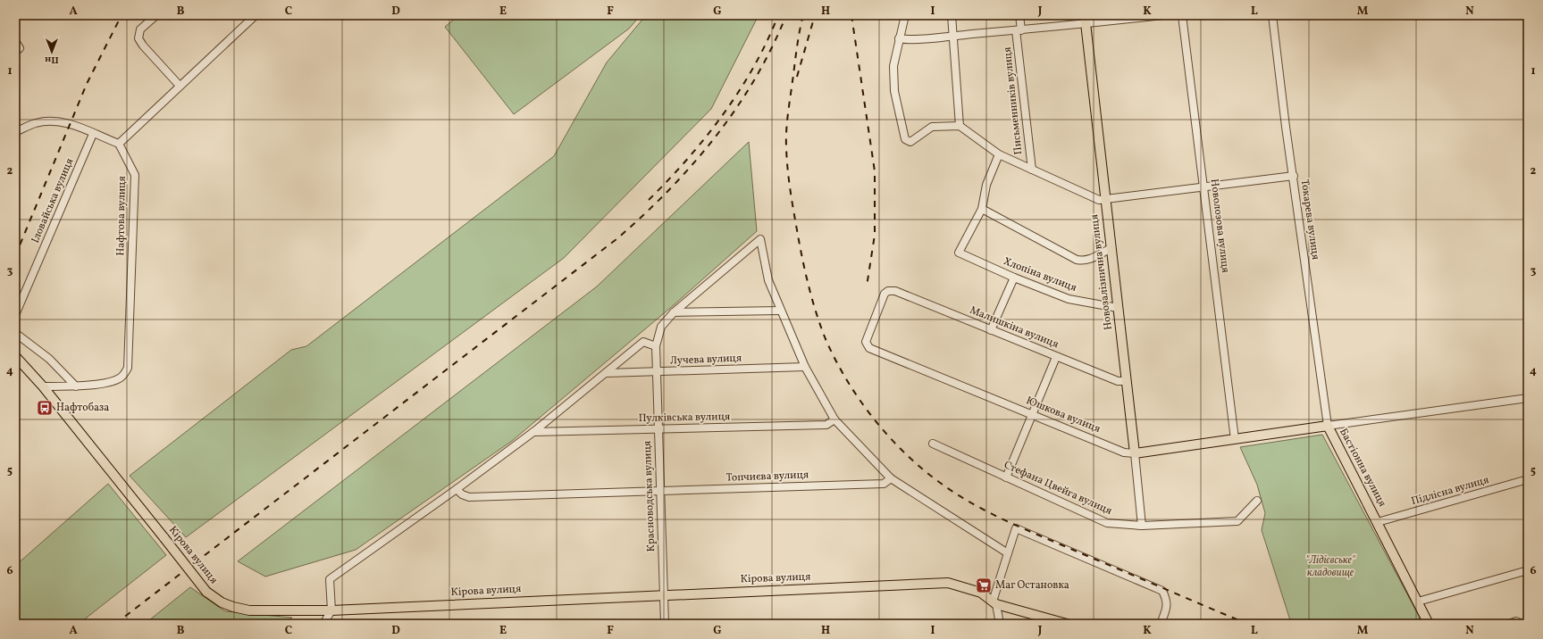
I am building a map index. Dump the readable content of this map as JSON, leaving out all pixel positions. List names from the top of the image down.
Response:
{
  "streets": {
    "main road": [
      "Новозалізнична вулиця",
      "Юшкова вулиця",
      "Бастіонна вулиця",
      "Кірова вулиця"
    ],
    "street": [
      "Письменників вулиця",
      "Іловайська вулиця",
      "Нафтова вулиця",
      "Токарева вулиця",
      "Новолозова вулиця",
      "Хлопіна вулиця",
      "Малишкіна вулиця",
      "Лучева вулиця",
      "Пулківська вулиця",
      "Топчиєва вулиця",
      "Стефана Цвейга вулиця",
      "Підлісна вулиця",
      "Красноводська вулиця"
    ]
  },
  "crossings": [
    ["Нафтова вулиця", "Кірова вулиця"],
    ["Токарева вулиця", "Юшкова вулиця"],
    ["Токарева вулиця", "Бастіонна вулиця"],
    ["Новолозова вулиця", "Юшкова вулиця"],
    ["Новозалізнична вулиця", "Хлопіна вулиця"],
    ["Новозалізнична вулиця", "Малишкіна вулиця"],
    ["Новозалізнична вулиця", "Юшкова вулиця"],
    ["Новозалізнична вулиця", "Стефана Цвейга вулиця"],
    ["Малишкіна вулиця", "Юшкова вулиця"],
    ["Лучева вулиця", "Красноводська вулиця"],
    ["Юшкова вулиця", "Бастіонна вулиця"],
    ["Пулківська вулиця", "Красноводська вулиця"],
    ["Бастіонна вулиця", "Підлісна вулиця"],
    ["Топчиєва вулиця", "Красноводська вулиця"],
    ["Красноводська вулиця", "Кірова вулиця"]
  ],
  "parks": ["\"Лідієвське\" кладовище"],
  "places": {
    "bus stop": ["Нафтобаза"],
    "supermarket": ["Маг Остановка"]
  },
  "north": "bottom",
  "grid": {
    "columns": [
      "A",
      "B",
      "C",
      "D",
      "E",
      "F",
      "G",
      "H",
      "I",
      "J",
      "K",
      "L",
      "M",
      "N"
    ],
    "rows": [
      "1",
      "2",
      "3",
      "4",
      "5",
      "6"
    ]
  }
}
